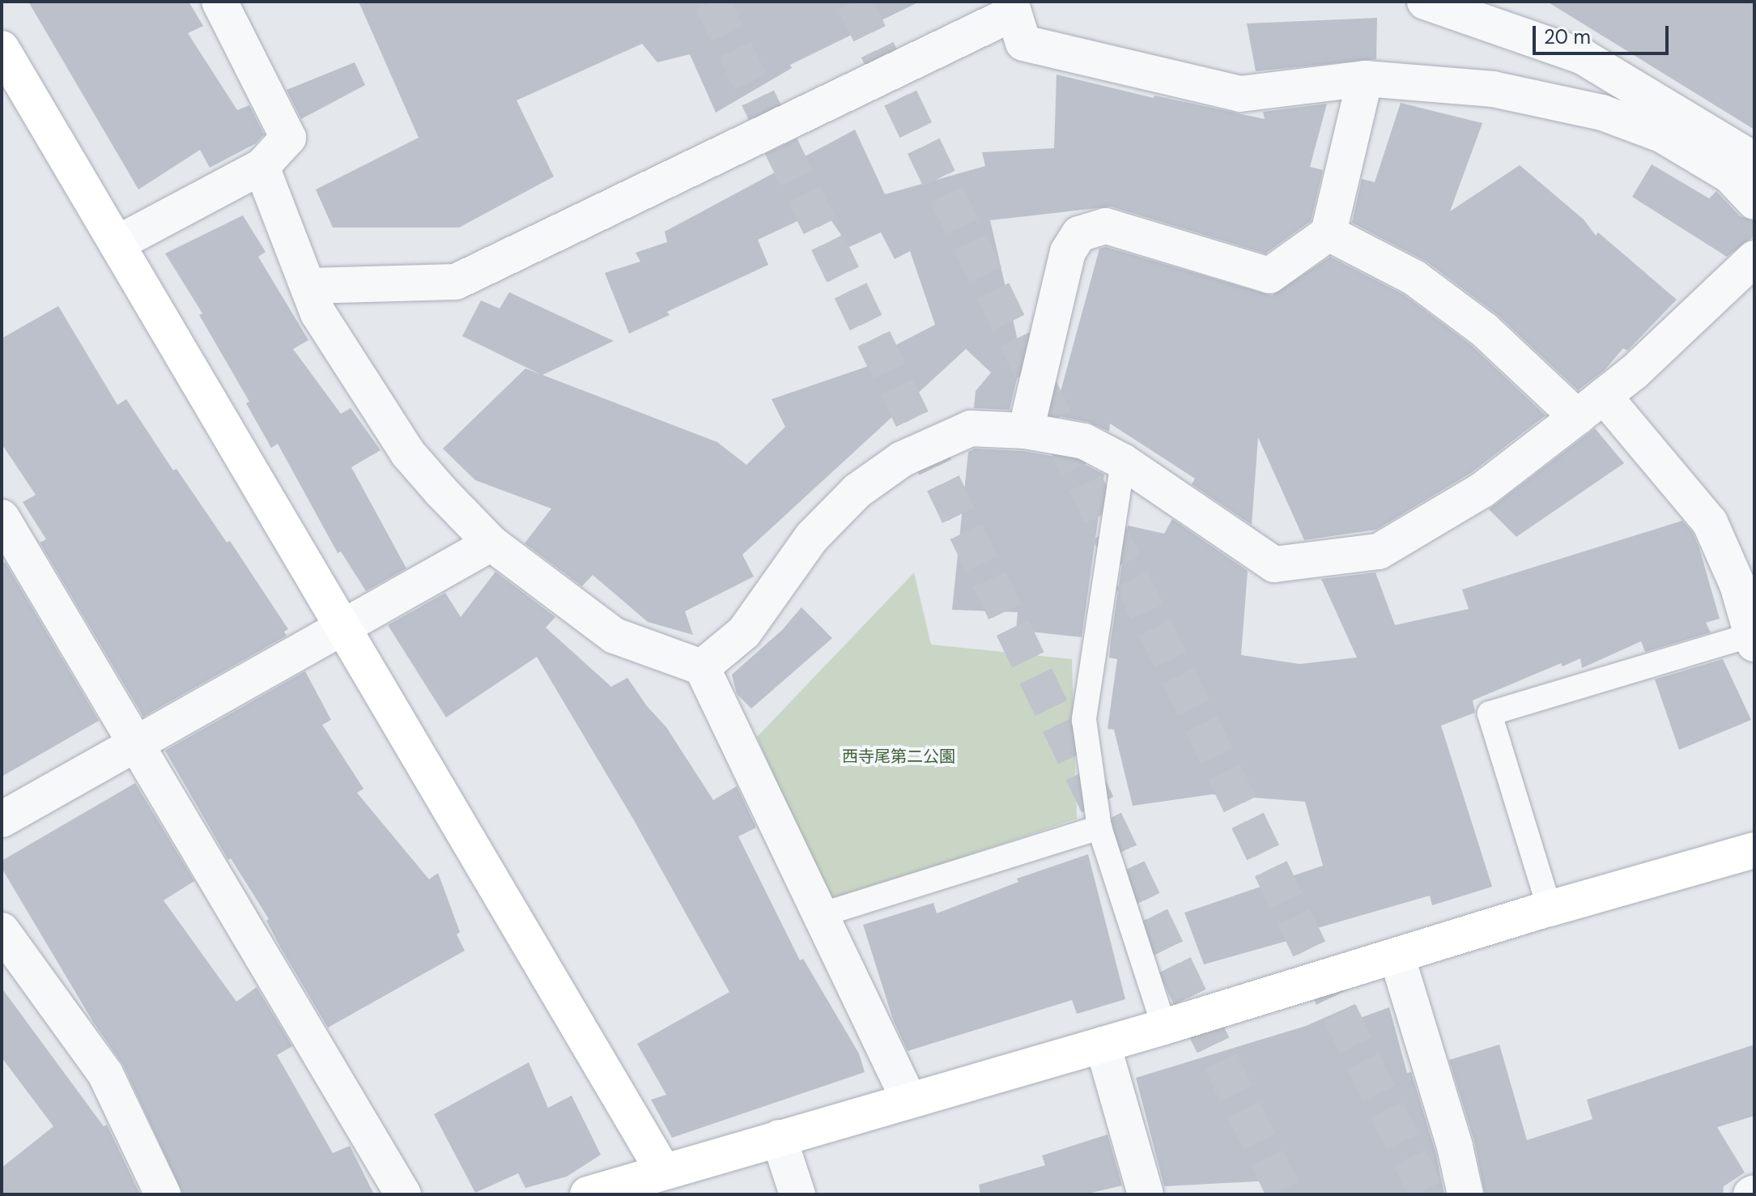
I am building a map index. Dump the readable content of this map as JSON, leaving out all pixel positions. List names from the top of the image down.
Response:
{
  "parks": ["西寺尾第二公園"],
  "scale_bar": "20 m"
}
